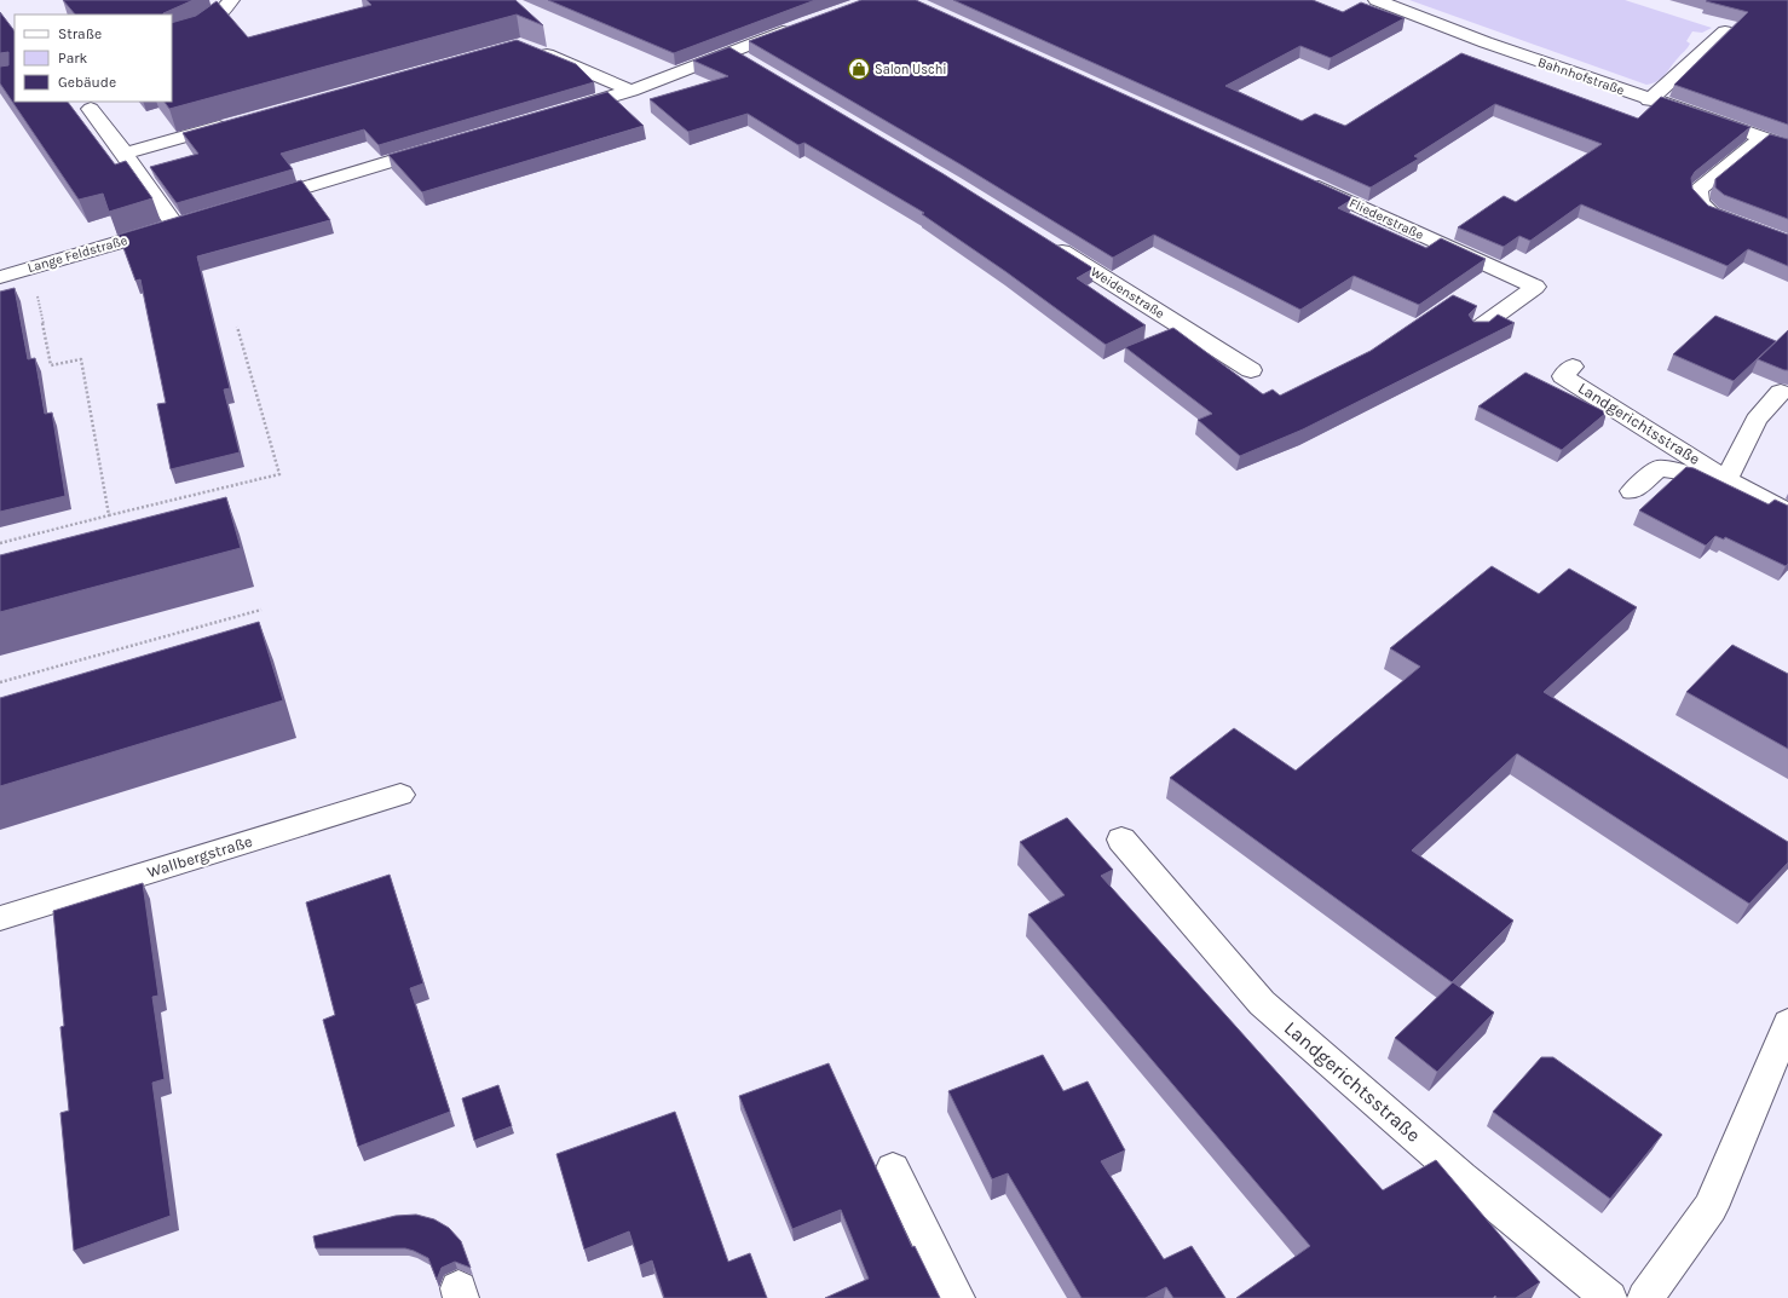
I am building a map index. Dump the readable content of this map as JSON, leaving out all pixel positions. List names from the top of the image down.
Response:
{
  "streets": {
    "street": [
      "Bahnhofstraße",
      "Fliederstraße",
      "Lange Feldstraße",
      "Weidenstraße",
      "Landgerichtsstraße",
      "Wallbergstraße"
    ]
  },
  "places": {
    "shop": ["Salon Uschi"]
  },
  "legend": ["Straße", "Park", "Gebäude"]
}
